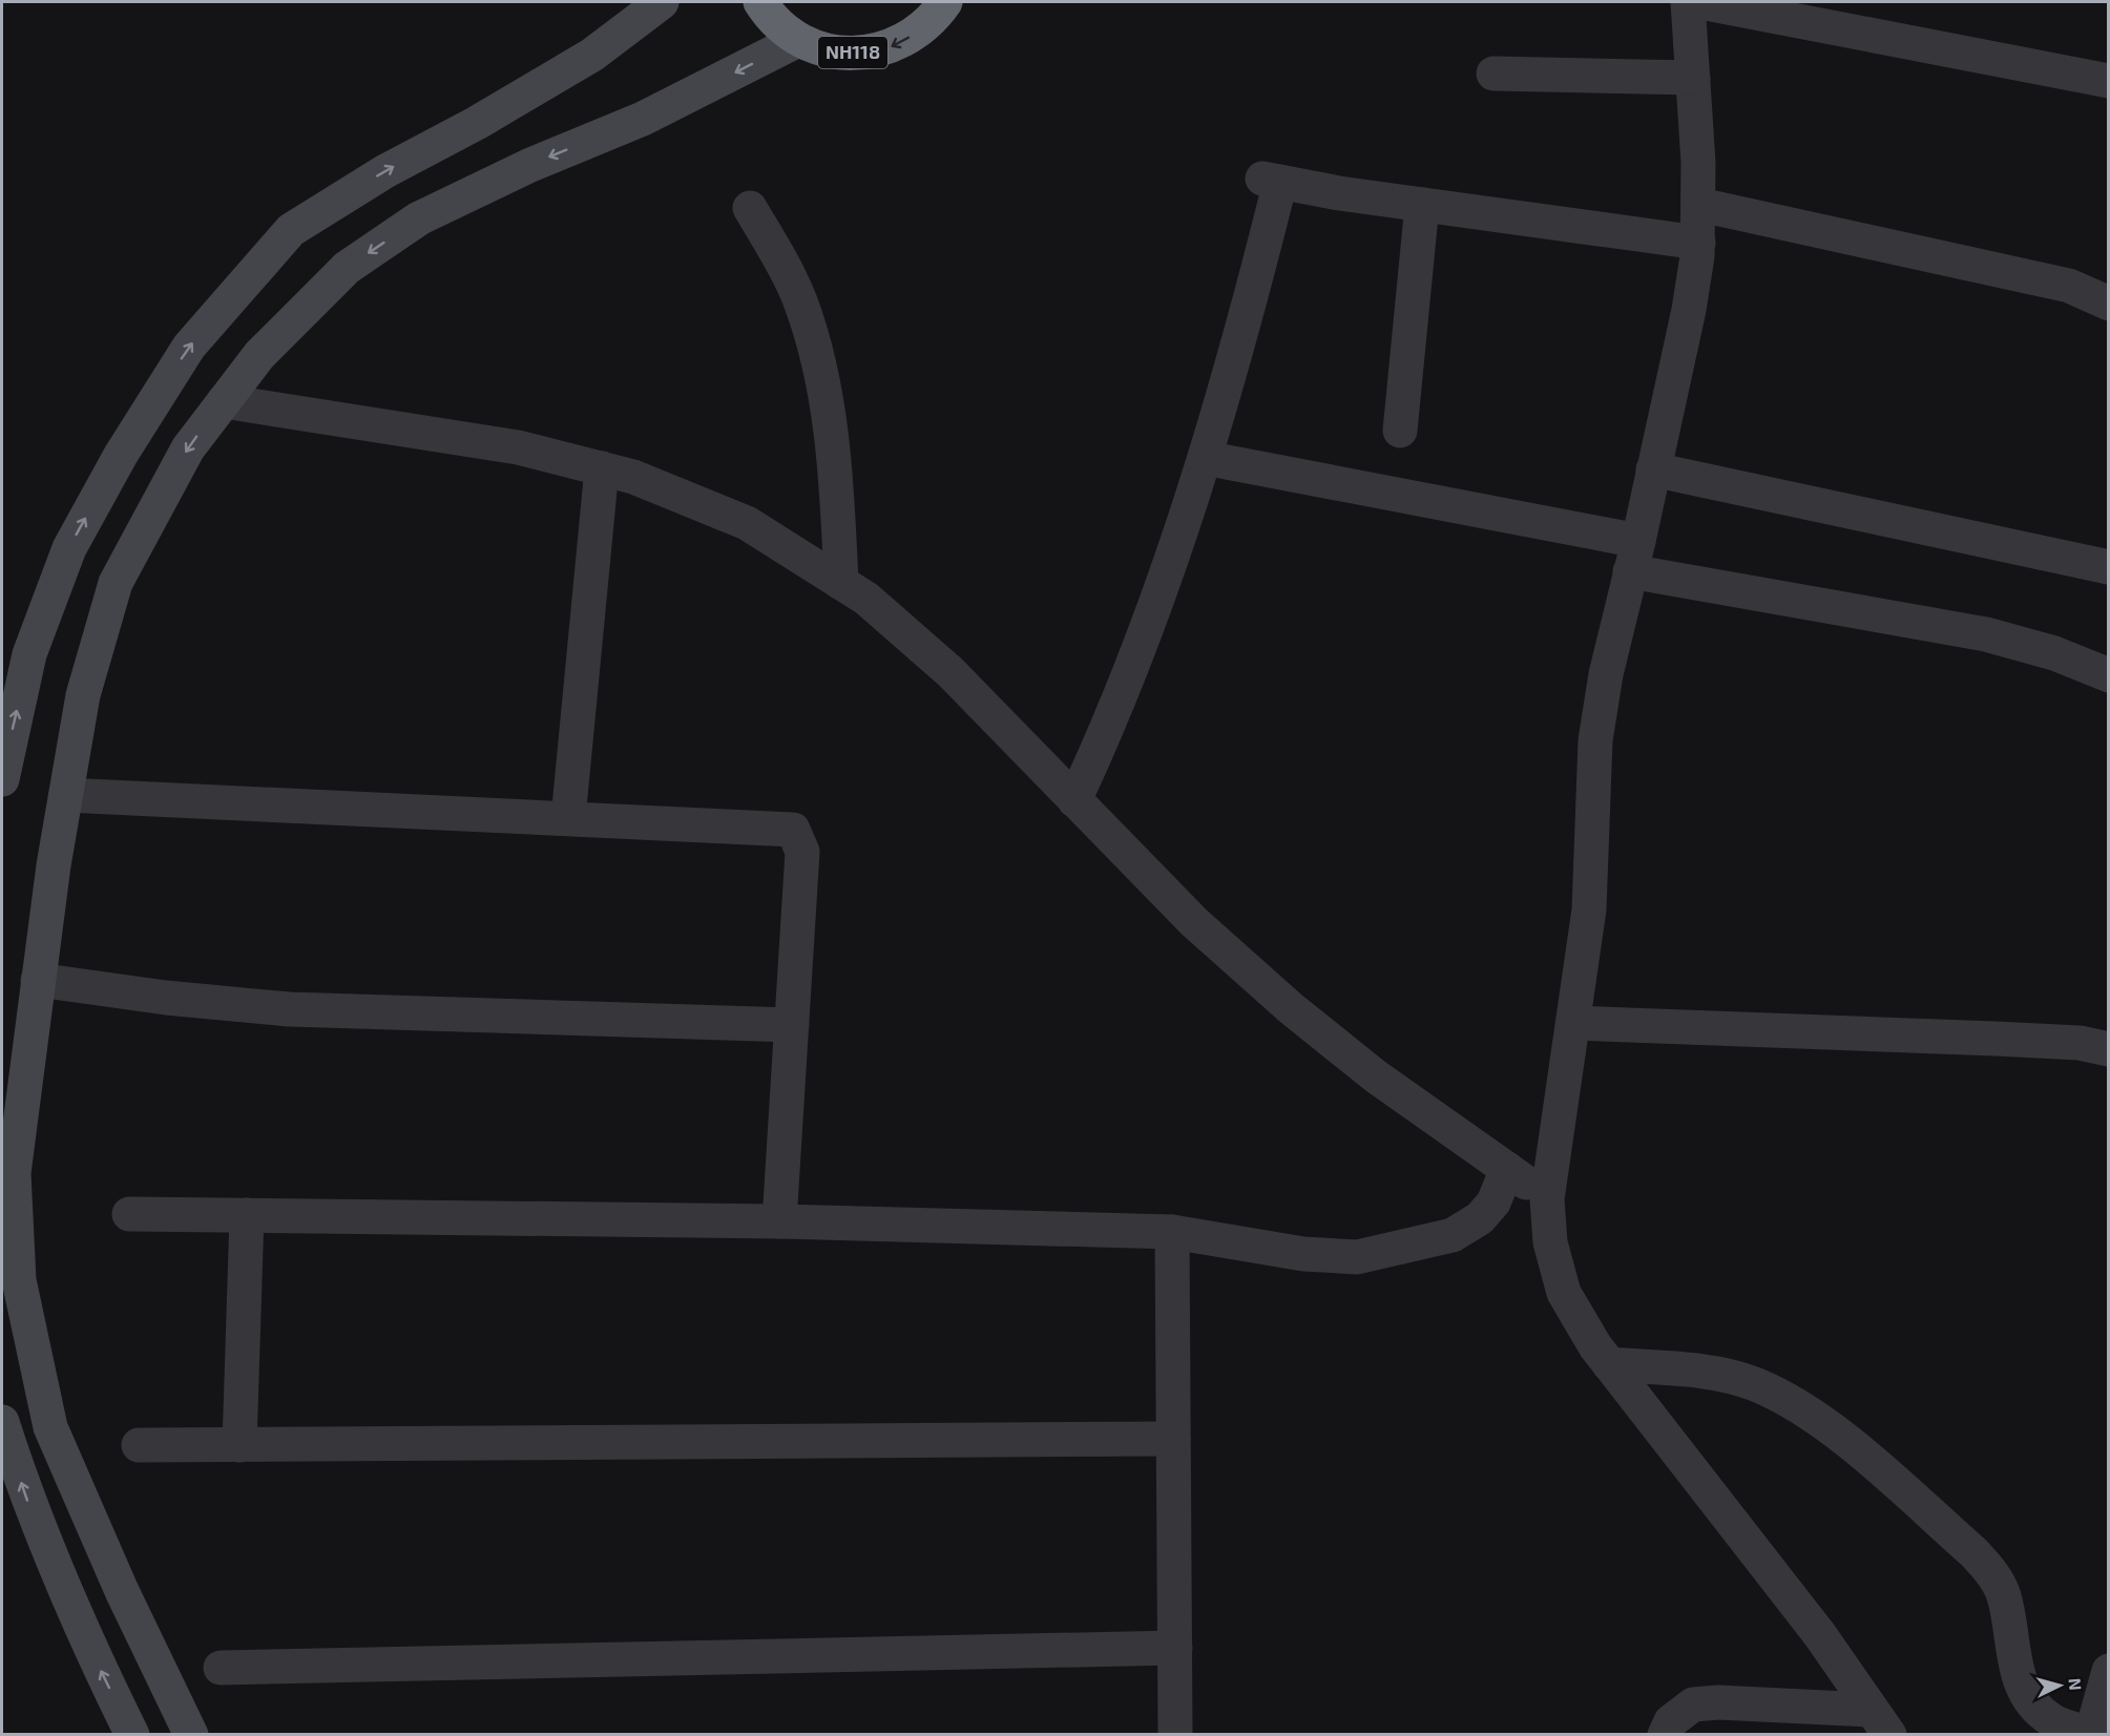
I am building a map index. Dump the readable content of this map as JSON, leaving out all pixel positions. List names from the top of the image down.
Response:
{
  "streets": {
    "highway": ["NH118"]
  },
  "north": "right"
}
